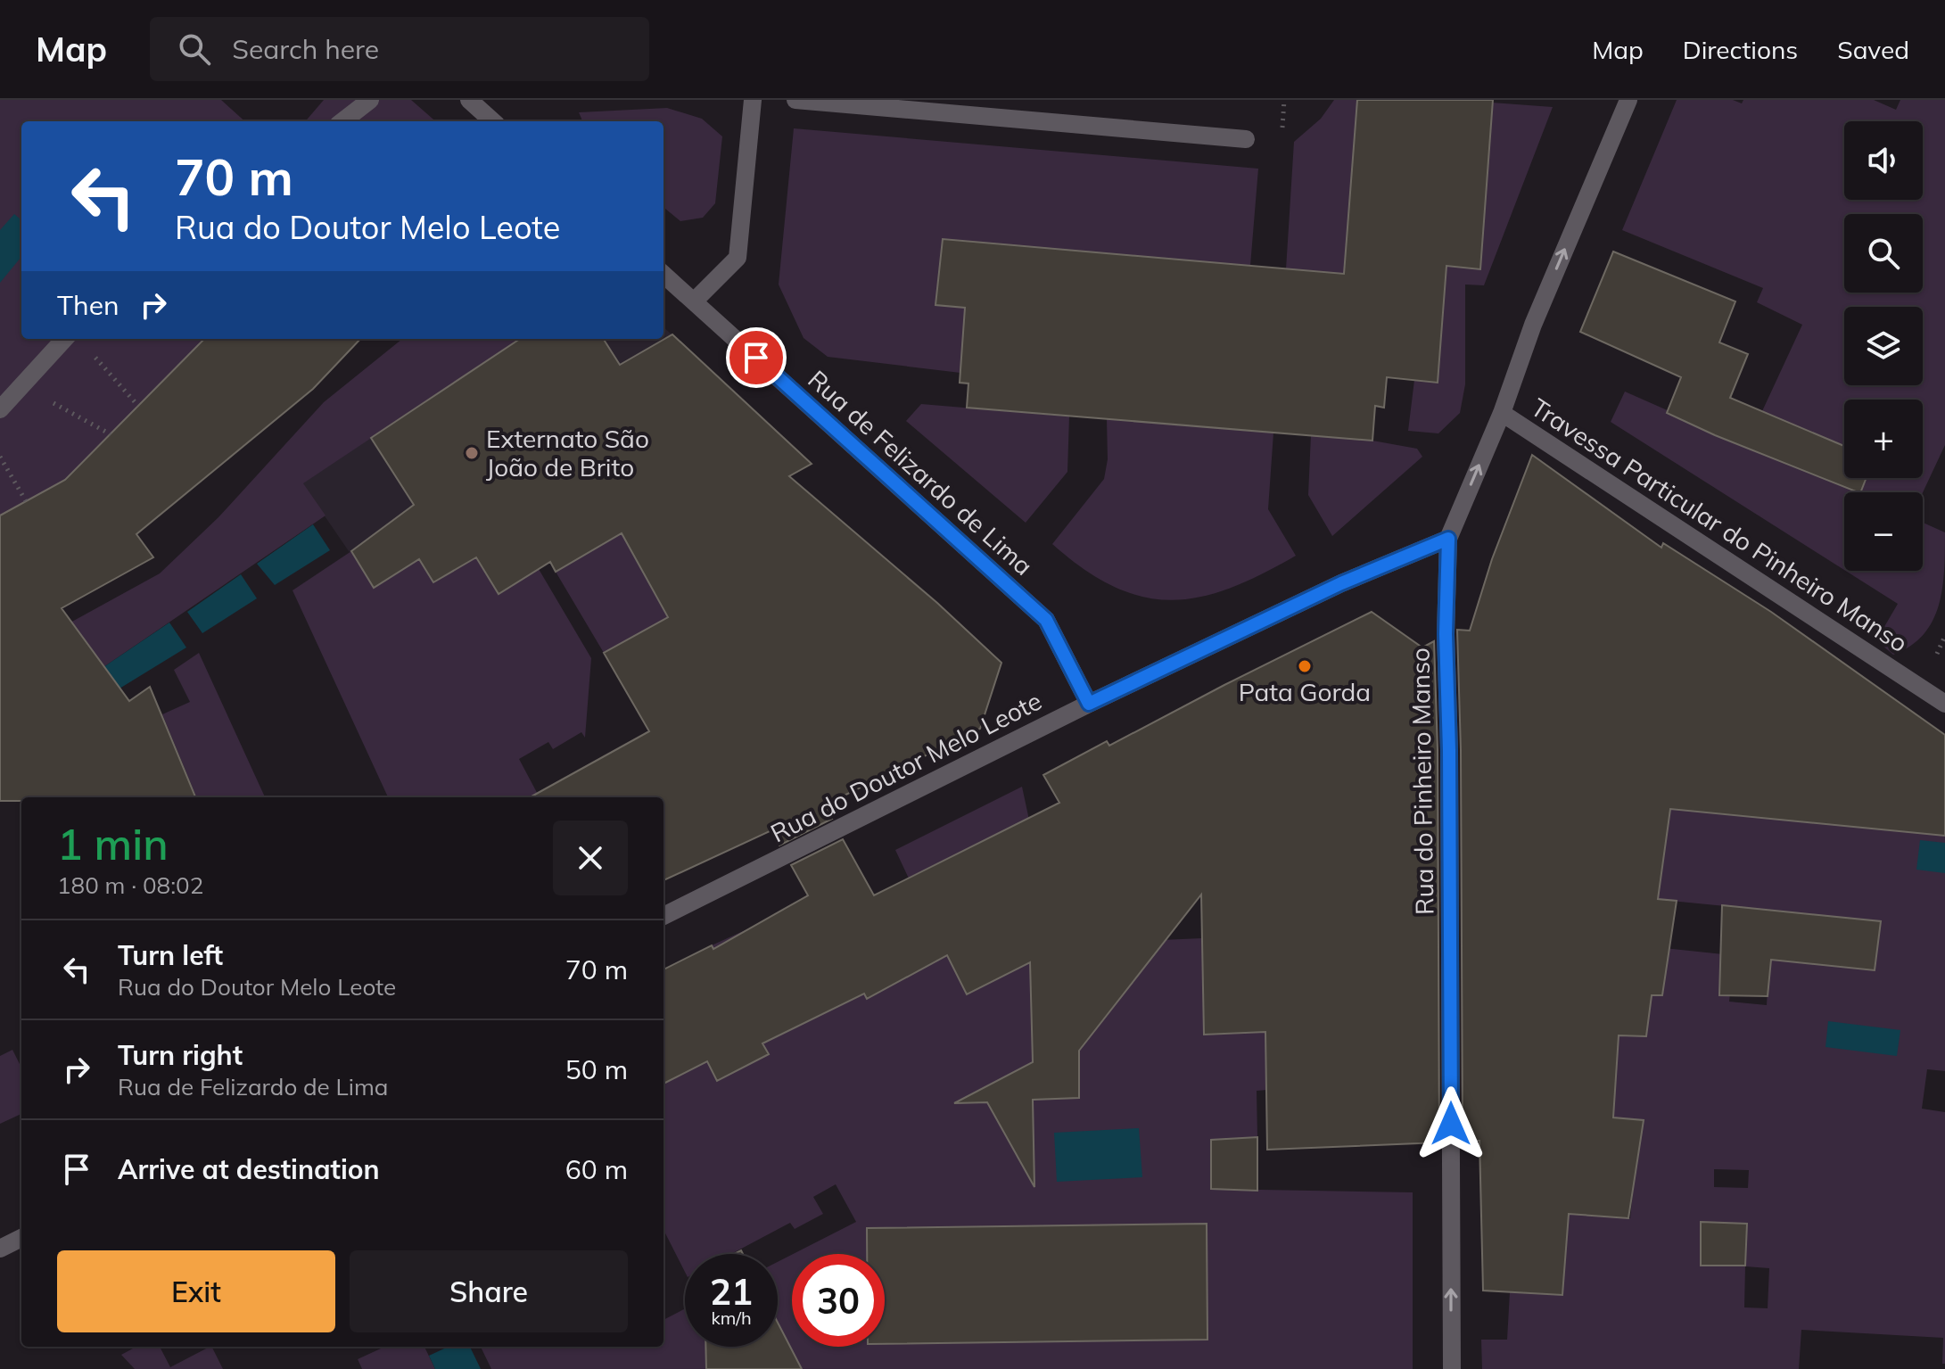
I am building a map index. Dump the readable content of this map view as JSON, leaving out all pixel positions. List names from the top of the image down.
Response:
{
  "streets": {
    "street": [
      "Rua de Felizardo de Lima",
      "Travessa Particular do Pinheiro Manso",
      "Rua do Doutor Melo Leote",
      "Rua do Pinheiro Manso"
    ]
  },
  "crossings": [
    ["Rua de Felizardo de Lima", "Rua do Doutor Melo Leote"],
    ["Travessa Particular do Pinheiro Manso", "Rua do Pinheiro Manso"],
    ["Rua do Doutor Melo Leote", "Rua do Pinheiro Manso"]
  ],
  "one_way": ["Rua do Pinheiro Manso"],
  "places": ["Externato São João de Brito", "Pata Gorda"],
  "page": {
    "header": "Map",
    "search": "Search here",
    "nav": ["Map", "Directions", "Saved"],
    "map_buttons": ["+", "−"],
    "turn": ["70 m", "Rua do Doutor Melo Leote"],
    "then": "Then",
    "heading": ["1 min", "180 m · 08:02"],
    "list": [
      {
        "name": "Turn left",
        "note": "Rua do Doutor Melo Leote",
        "value": "70 m"
      },
      {
        "name": "Turn right",
        "note": "Rua de Felizardo de Lima",
        "value": "50 m"
      },
      {
        "name": "Arrive at destination",
        "value": "60 m"
      }
    ],
    "buttons": ["Exit", "Share"],
    "speed": "21 km/h",
    "limit": "30"
  }
}
